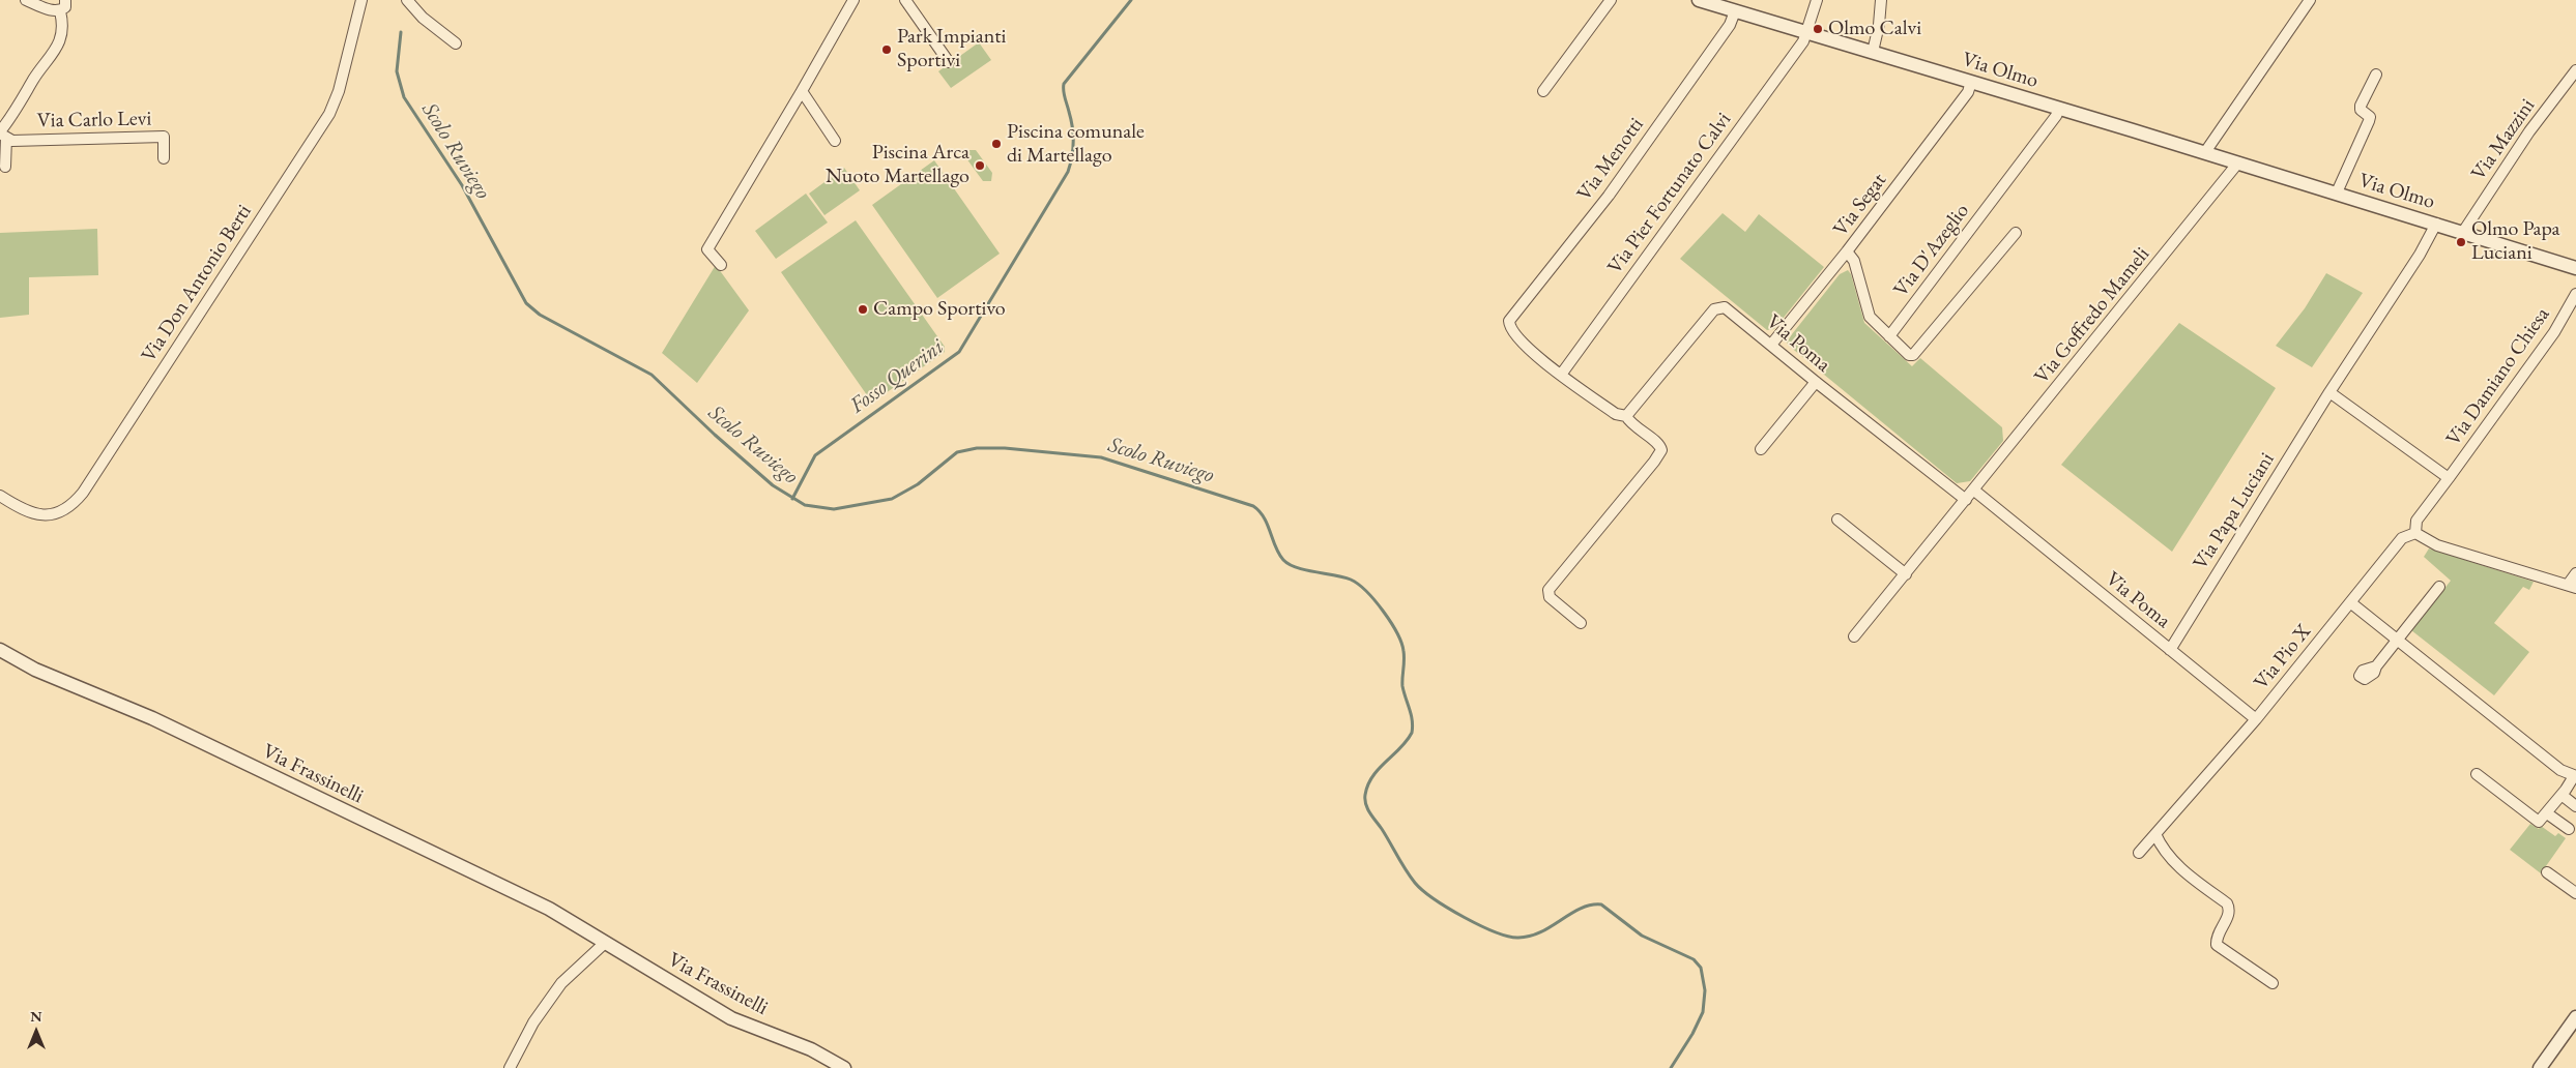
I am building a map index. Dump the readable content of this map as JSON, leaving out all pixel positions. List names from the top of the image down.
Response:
{
  "streets": {
    "street": [
      "Via Olmo",
      "Via Carlo Levi",
      "Via Mazzini",
      "Via Menotti",
      "Via Pier Fortunato Calvi",
      "Via Segat",
      "Via D'Azeglio",
      "Via Don Antonio Berti",
      "Via Goffredo Mameli",
      "Via Poma",
      "Via Damiano Chiesa",
      "Via Papa Luciani",
      "Via Pio X",
      "Via Frassinelli"
    ]
  },
  "crossings": [
    ["Via Olmo", "Via Mazzini"],
    ["Via Olmo", "Via Menotti"],
    ["Via Olmo", "Via Pier Fortunato Calvi"],
    ["Via Olmo", "Via Segat"],
    ["Via Olmo", "Via D'Azeglio"],
    ["Via Olmo", "Via Goffredo Mameli"],
    ["Via Olmo", "Via Papa Luciani"],
    ["Via Menotti", "Via Pier Fortunato Calvi"],
    ["Via Segat", "Via D'Azeglio"],
    ["Via Segat", "Via Poma"],
    ["Via Goffredo Mameli", "Via Poma"],
    ["Via Poma", "Via Papa Luciani"],
    ["Via Poma", "Via Pio X"]
  ],
  "water": ["Scolo Ruviego", "Fosso Querini"],
  "places": [
    "Olmo Calvi",
    "Park Impianti Sportivi",
    "Piscina comunale di Martellago",
    "Piscina Arca Nuoto Martellago",
    "Olmo Papa Luciani",
    "Campo Sportivo"
  ],
  "north": "top"
}
